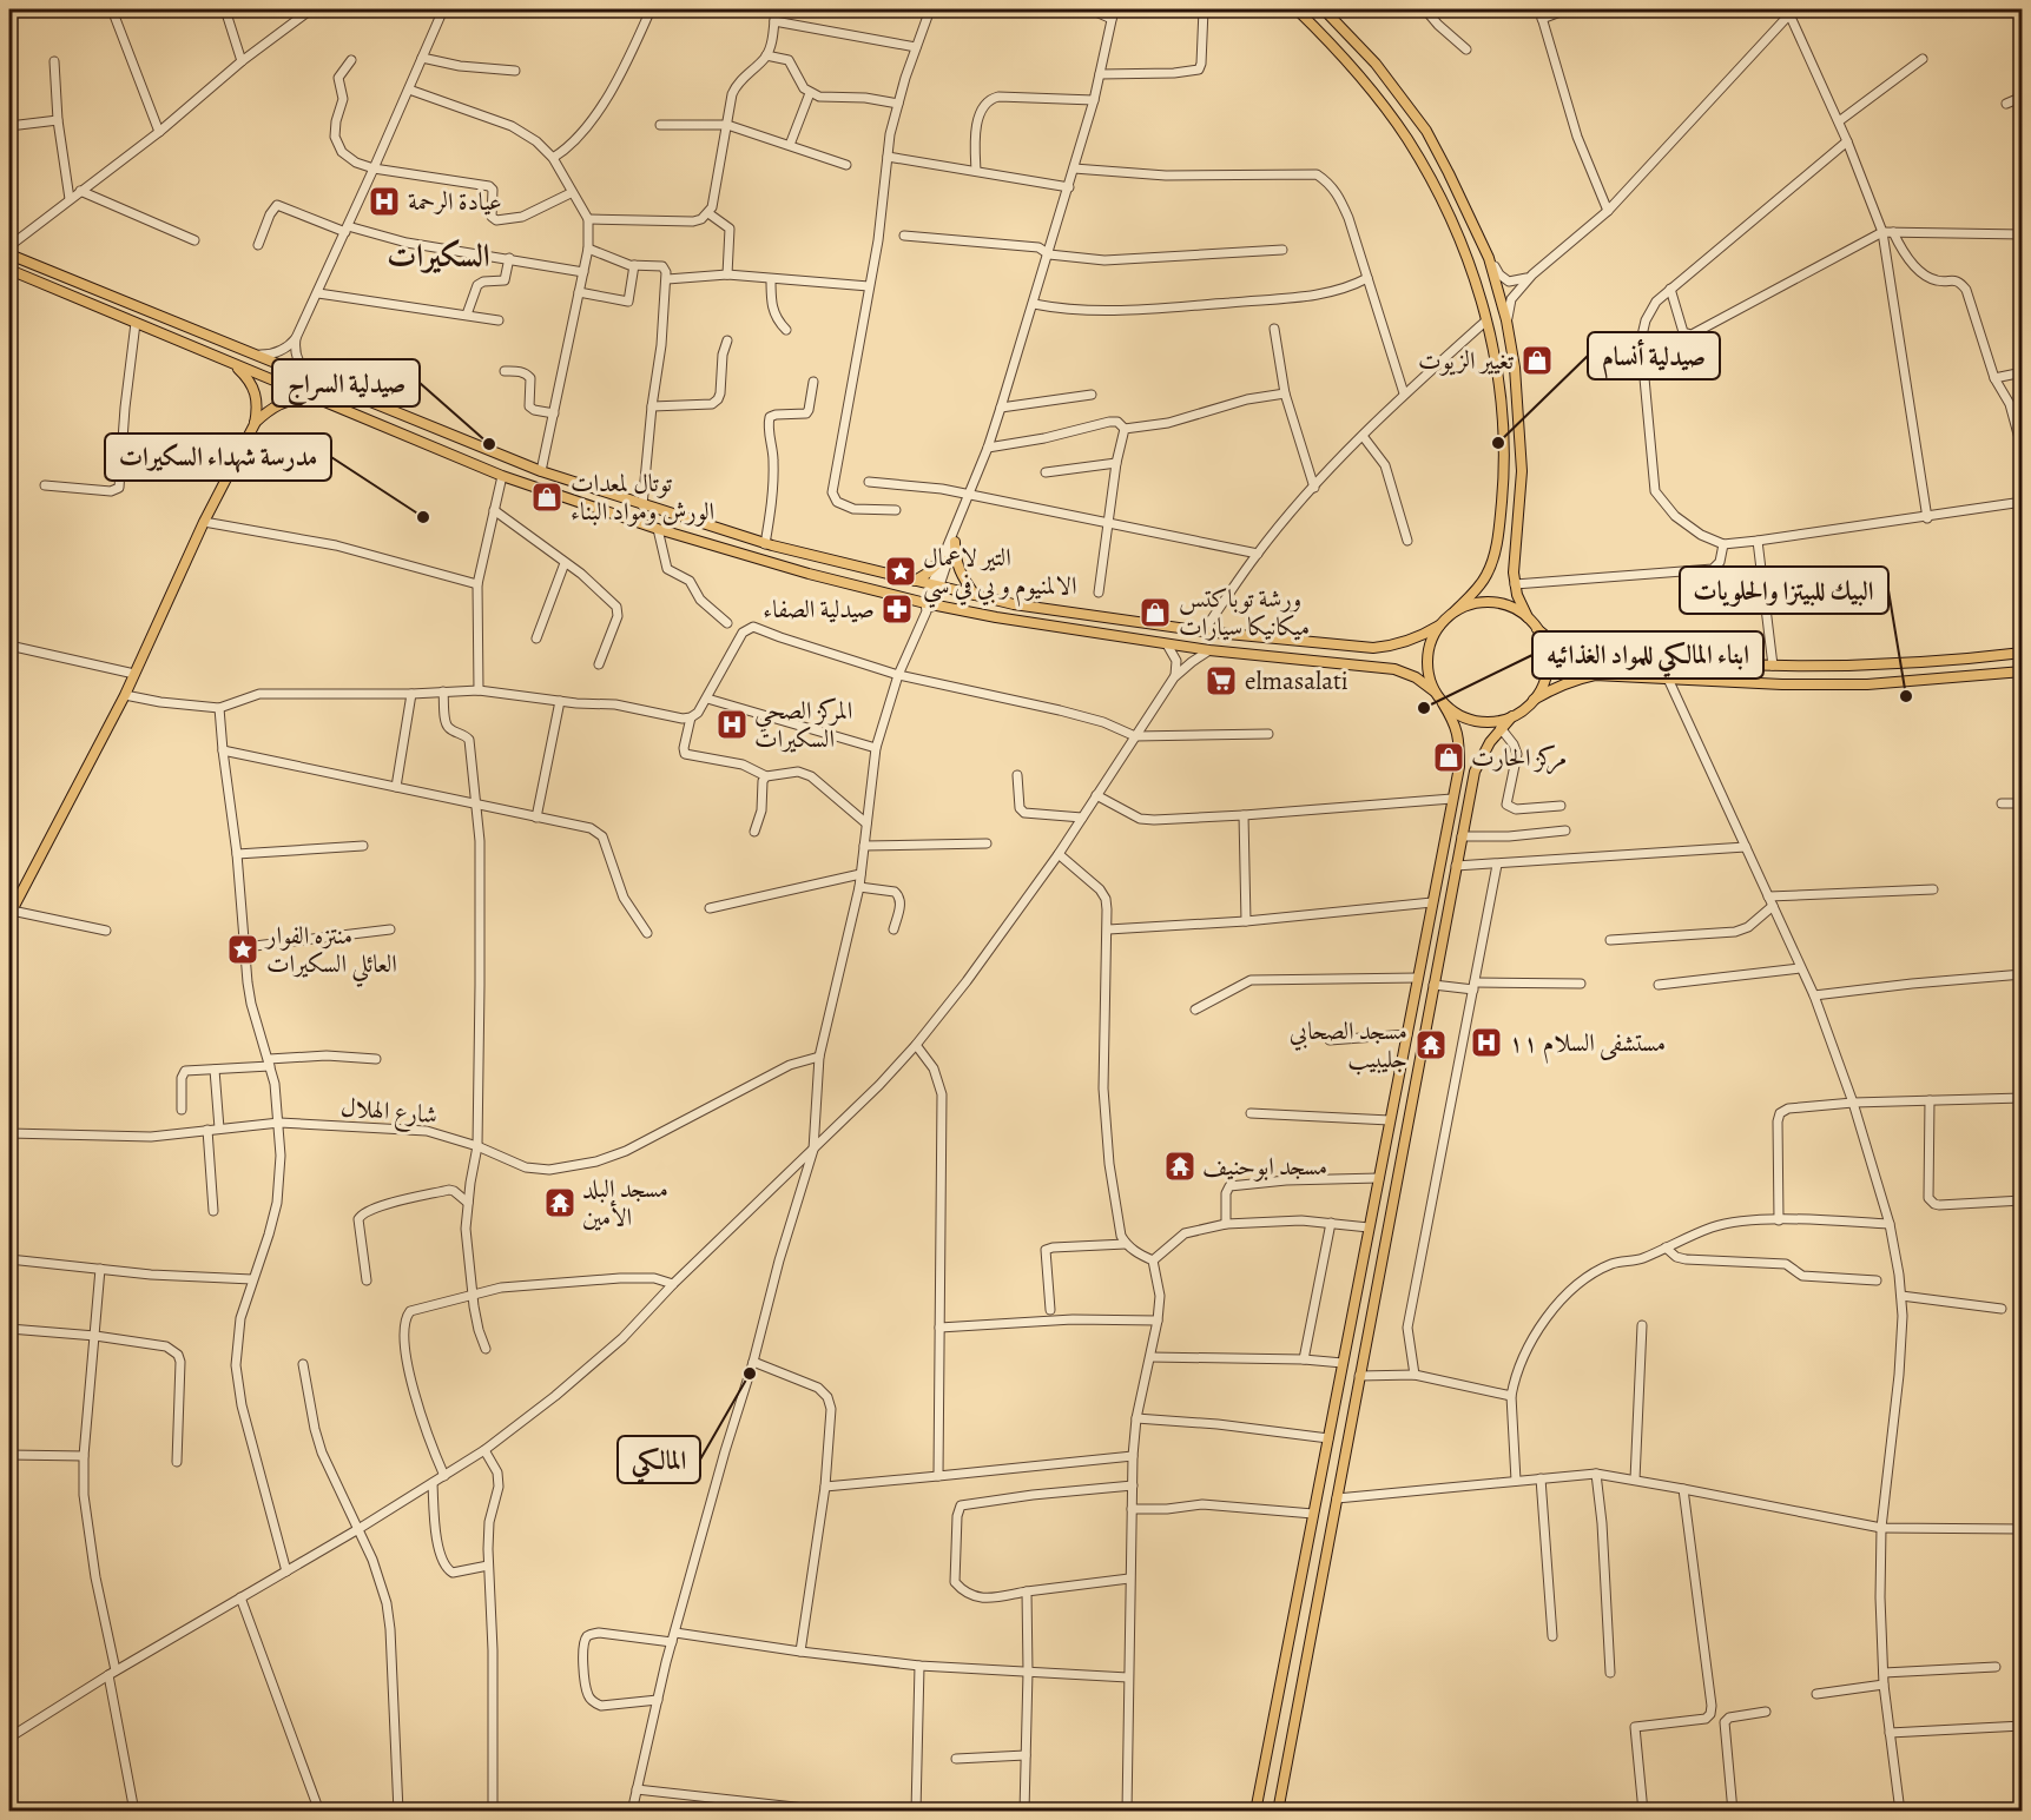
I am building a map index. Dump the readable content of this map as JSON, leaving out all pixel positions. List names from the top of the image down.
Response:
{
  "streets": {
    "street": ["شارع الهلال"]
  },
  "districts": ["السكيرات"],
  "places": {
    "hospital": ["عيادة الرحمة", "المركز الصحي السكيرات", "مستشفى السلام ١١"],
    "shop": [
      "تغيير الزيوت",
      "توتال لمعدات الورش ومواد البناء",
      "ورشة توباكتس ميكانيكا سيارات",
      "مركز الحارت"
    ],
    "other": [
      "صيدلية أنسام",
      "صيدلية السراج",
      "مدرسة شهداء السكيرات",
      "البيك للبيتزا والحلويات",
      "ابناء المالكي للمواد الغذائيه",
      "المالكي"
    ],
    "place": ["التير لاعمال الالمنيوم و بي في سي", "منتزه الفوار العائلي السكيرات"],
    "pharmacy": ["صيدلية الصفاء"],
    "supermarket": ["elmasalati"],
    "temple": ["مسجد الصحابي جليبيب", "مسجد ابوحنيف", "مسجد البلد الأمين"]
  }
}
